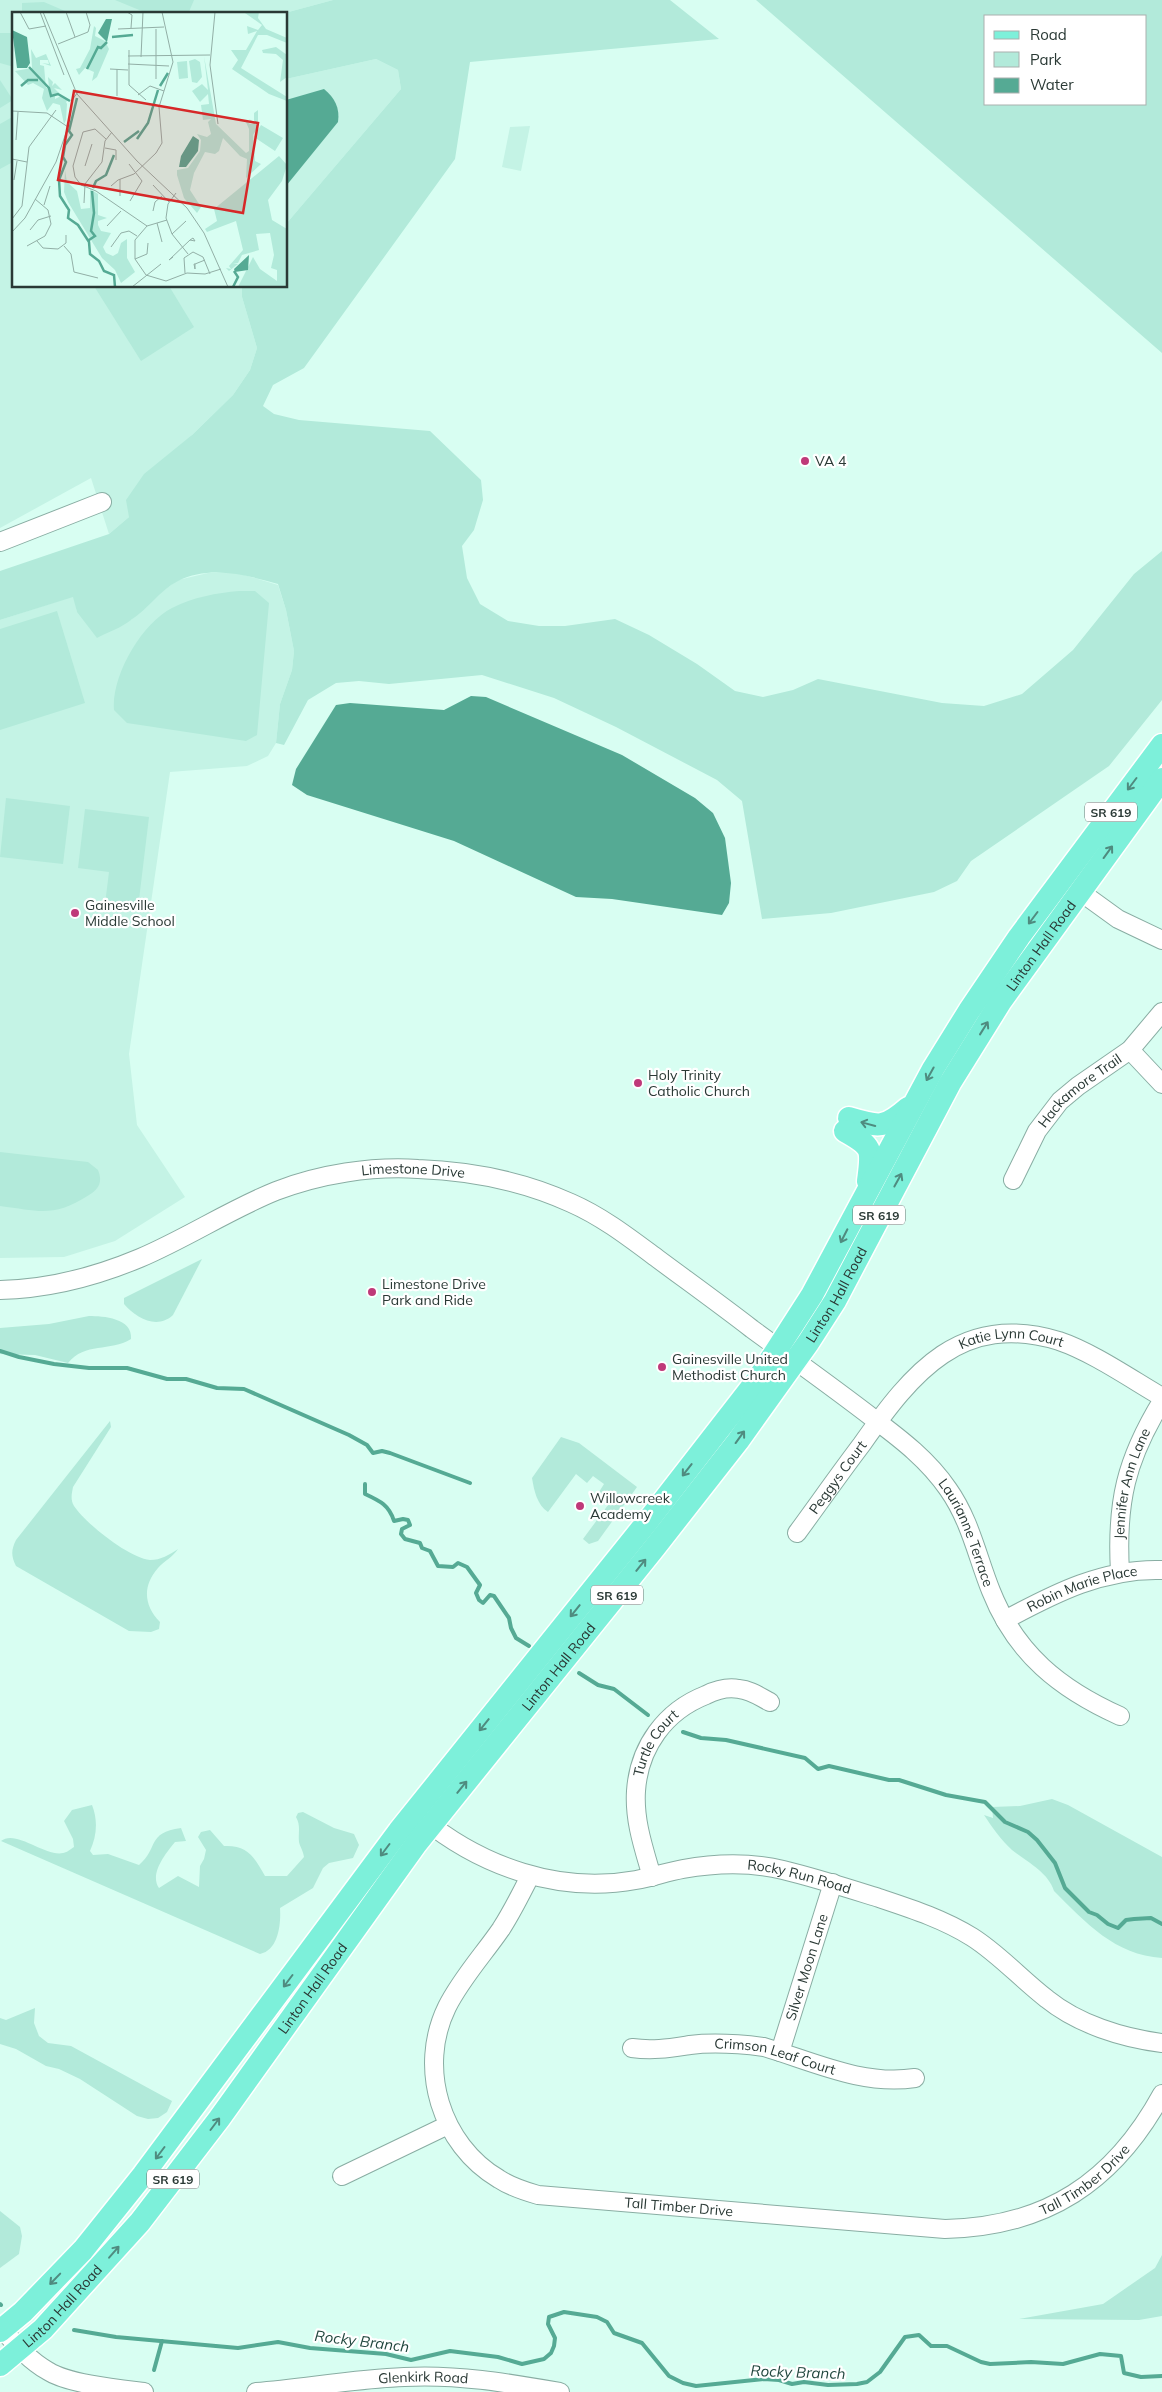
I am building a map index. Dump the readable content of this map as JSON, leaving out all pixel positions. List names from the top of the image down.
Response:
{
  "streets": {
    "main road": ["SR 619", "Linton Hall Road"],
    "street": [
      "Hackamore Trail",
      "Limestone Drive",
      "Katie Lynn Court",
      "Peggys Court",
      "Jennifer Ann Lane",
      "Laurianne Terrace",
      "Robin Marie Place",
      "Turtle Court",
      "Rocky Run Road",
      "Silver Moon Lane",
      "Crimson Leaf Court",
      "Tall Timber Drive",
      "Glenkirk Road"
    ]
  },
  "crossings": [
    ["Linton Hall Road", "Limestone Drive"],
    ["Linton Hall Road", "Laurianne Terrace"],
    ["Linton Hall Road", "Rocky Run Road"],
    ["Limestone Drive", "Laurianne Terrace"],
    ["Katie Lynn Court", "Peggys Court"],
    ["Katie Lynn Court", "Jennifer Ann Lane"],
    ["Katie Lynn Court", "Laurianne Terrace"],
    ["Peggys Court", "Laurianne Terrace"],
    ["Jennifer Ann Lane", "Robin Marie Place"],
    ["Laurianne Terrace", "Robin Marie Place"],
    ["Turtle Court", "Rocky Run Road"],
    ["Rocky Run Road", "Silver Moon Lane"],
    ["Rocky Run Road", "Tall Timber Drive"],
    ["Silver Moon Lane", "Crimson Leaf Court"]
  ],
  "water": ["Rocky Branch"],
  "places": [
    "VA 4",
    "Gainesville Middle School",
    "Holy Trinity Catholic Church",
    "Limestone Drive Park and Ride",
    "Gainesville United Methodist Church",
    "Willowcreek Academy"
  ],
  "legend": ["Road", "Park", "Water"]
}
